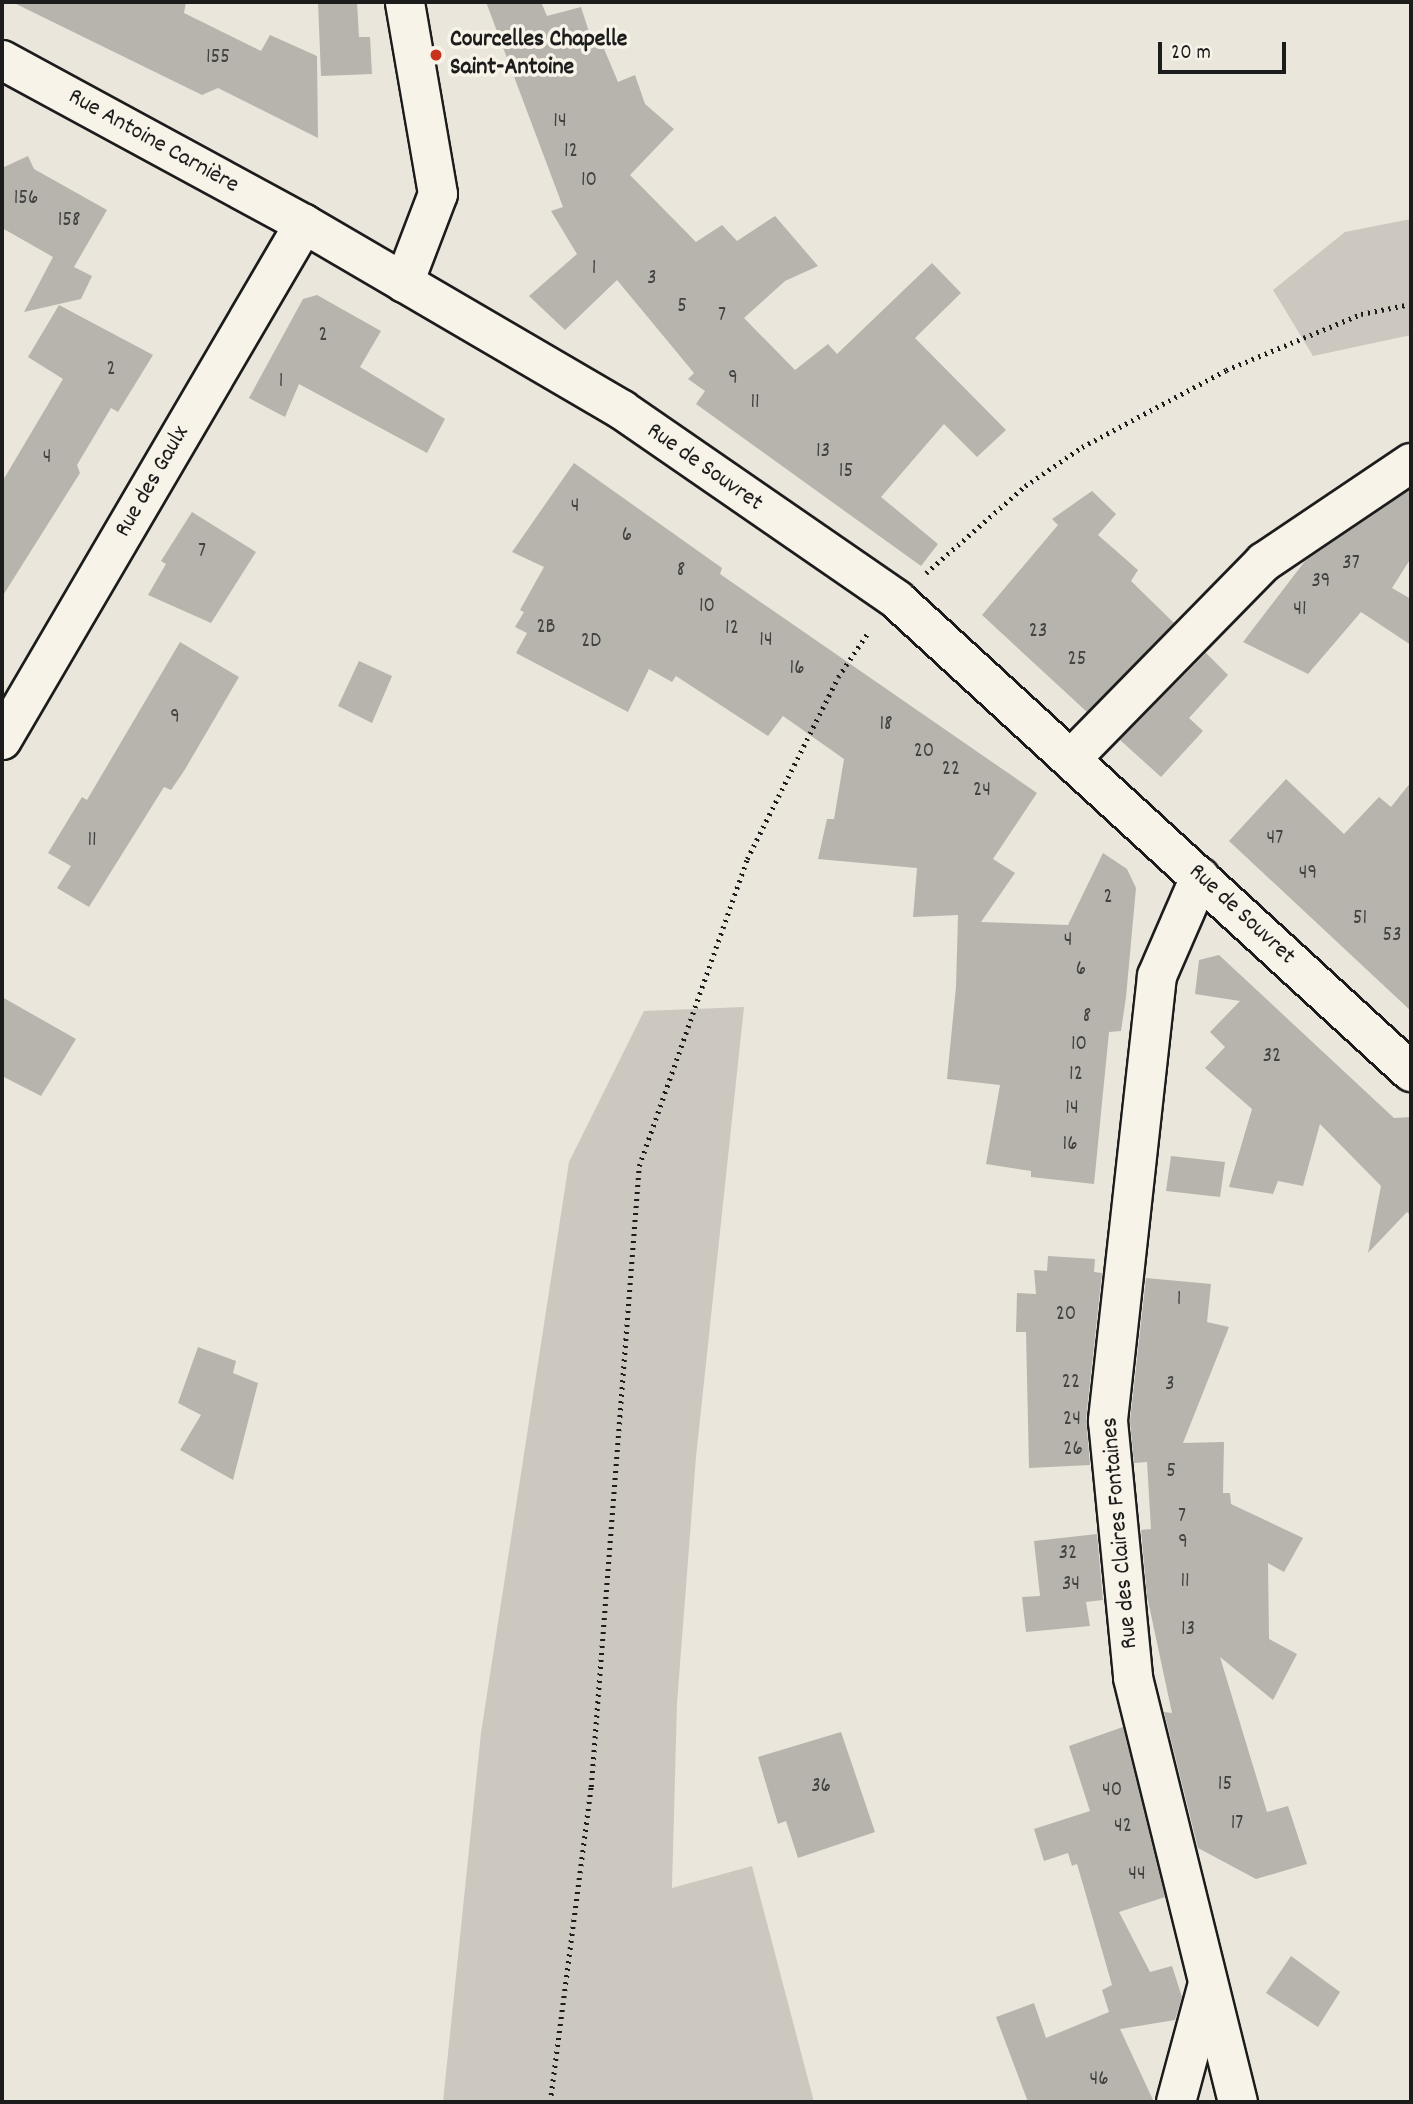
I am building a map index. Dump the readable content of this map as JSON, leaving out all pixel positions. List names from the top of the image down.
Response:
{
  "streets": {
    "street": [
      "Rue Antoine Carnière",
      "Rue de Souvret",
      "Rue des Gaulx",
      "Rue des Claires Fontaines"
    ]
  },
  "crossings": [
    ["Rue Antoine Carnière", "Rue de Souvret"],
    ["Rue Antoine Carnière", "Rue des Gaulx"],
    ["Rue de Souvret", "Rue des Gaulx"],
    ["Rue de Souvret", "Rue des Claires Fontaines"]
  ],
  "places": ["Courcelles Chapelle Saint-Antoine"],
  "house_numbers": [
    "155",
    "14",
    "12",
    "10",
    "156",
    "158",
    "1",
    "3",
    "5",
    "7",
    "2",
    "2",
    "9",
    "1",
    "11",
    "13",
    "4",
    "15",
    "4",
    "6",
    "7",
    "37",
    "8",
    "39",
    "10",
    "41",
    "2B",
    "12",
    "23",
    "14",
    "2D",
    "25",
    "16",
    "9",
    "18",
    "20",
    "22",
    "24",
    "47",
    "11",
    "49",
    "2",
    "51",
    "53",
    "4",
    "6",
    "8",
    "10",
    "32",
    "12",
    "14",
    "16",
    "1",
    "20",
    "22",
    "3",
    "24",
    "26",
    "5",
    "7",
    "9",
    "32",
    "11",
    "34",
    "13",
    "15",
    "36",
    "40",
    "17",
    "42",
    "44",
    "46"
  ],
  "scale_bar": "20 m"
}
